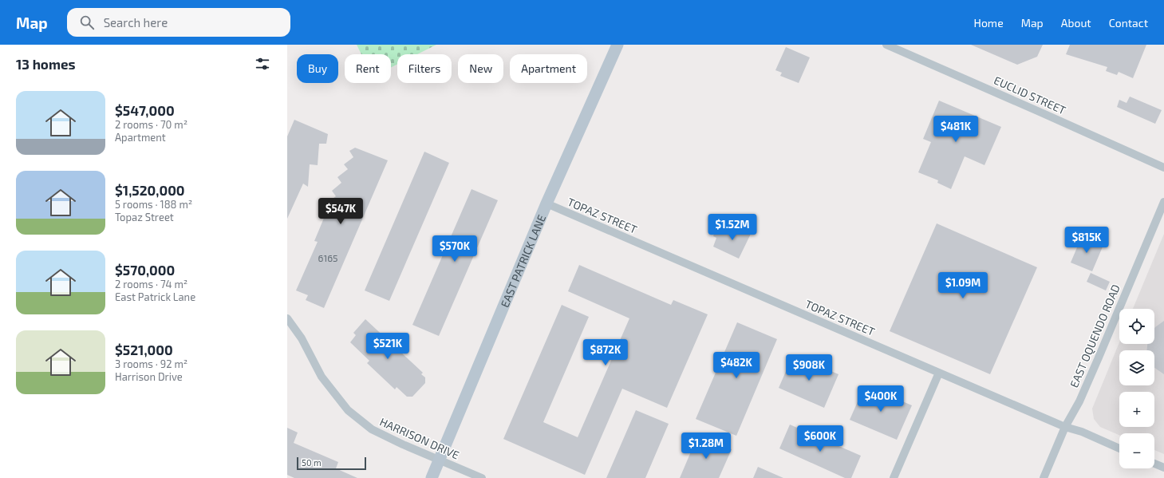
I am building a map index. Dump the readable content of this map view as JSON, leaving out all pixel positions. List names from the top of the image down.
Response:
{
  "streets": {
    "main road": ["EAST PATRICK LANE"],
    "street": [
      "EUCLID STREET",
      "TOPAZ STREET",
      "EAST OQUENDO ROAD",
      "HARRISON DRIVE"
    ]
  },
  "crossings": [
    ["TOPAZ STREET", "EAST PATRICK LANE"],
    ["TOPAZ STREET", "EAST OQUENDO ROAD"],
    ["EAST PATRICK LANE", "HARRISON DRIVE"]
  ],
  "house_numbers": ["6165"],
  "scale_bar": "50 m",
  "page": {
    "header": "Map",
    "search": "Search here",
    "nav": [
      "Home",
      "Map",
      "About",
      "Contact"
    ],
    "heading": "13 homes",
    "chip": [
      "Buy",
      "Rent",
      "Filters",
      "New",
      "Apartment"
    ],
    "list": [
      {
        "name": "$547,000",
        "note": "2 rooms · 70 m² · Apartment"
      },
      {
        "name": "$1,520,000",
        "note": "5 rooms · 188 m² · Topaz Street"
      },
      {
        "name": "$570,000",
        "note": "2 rooms · 74 m² · East Patrick Lane"
      },
      {
        "name": "$521,000",
        "note": "3 rooms · 92 m² · Harrison Drive"
      }
    ],
    "price": [
      "$481K",
      "$547K",
      "$1.52M",
      "$815K",
      "$570K",
      "$1.09M",
      "$521K",
      "$872K",
      "$482K",
      "$908K",
      "$400K",
      "$600K",
      "$1.28M"
    ],
    "map_buttons": ["+", "−"],
    "scale": "50 m"
  }
}
